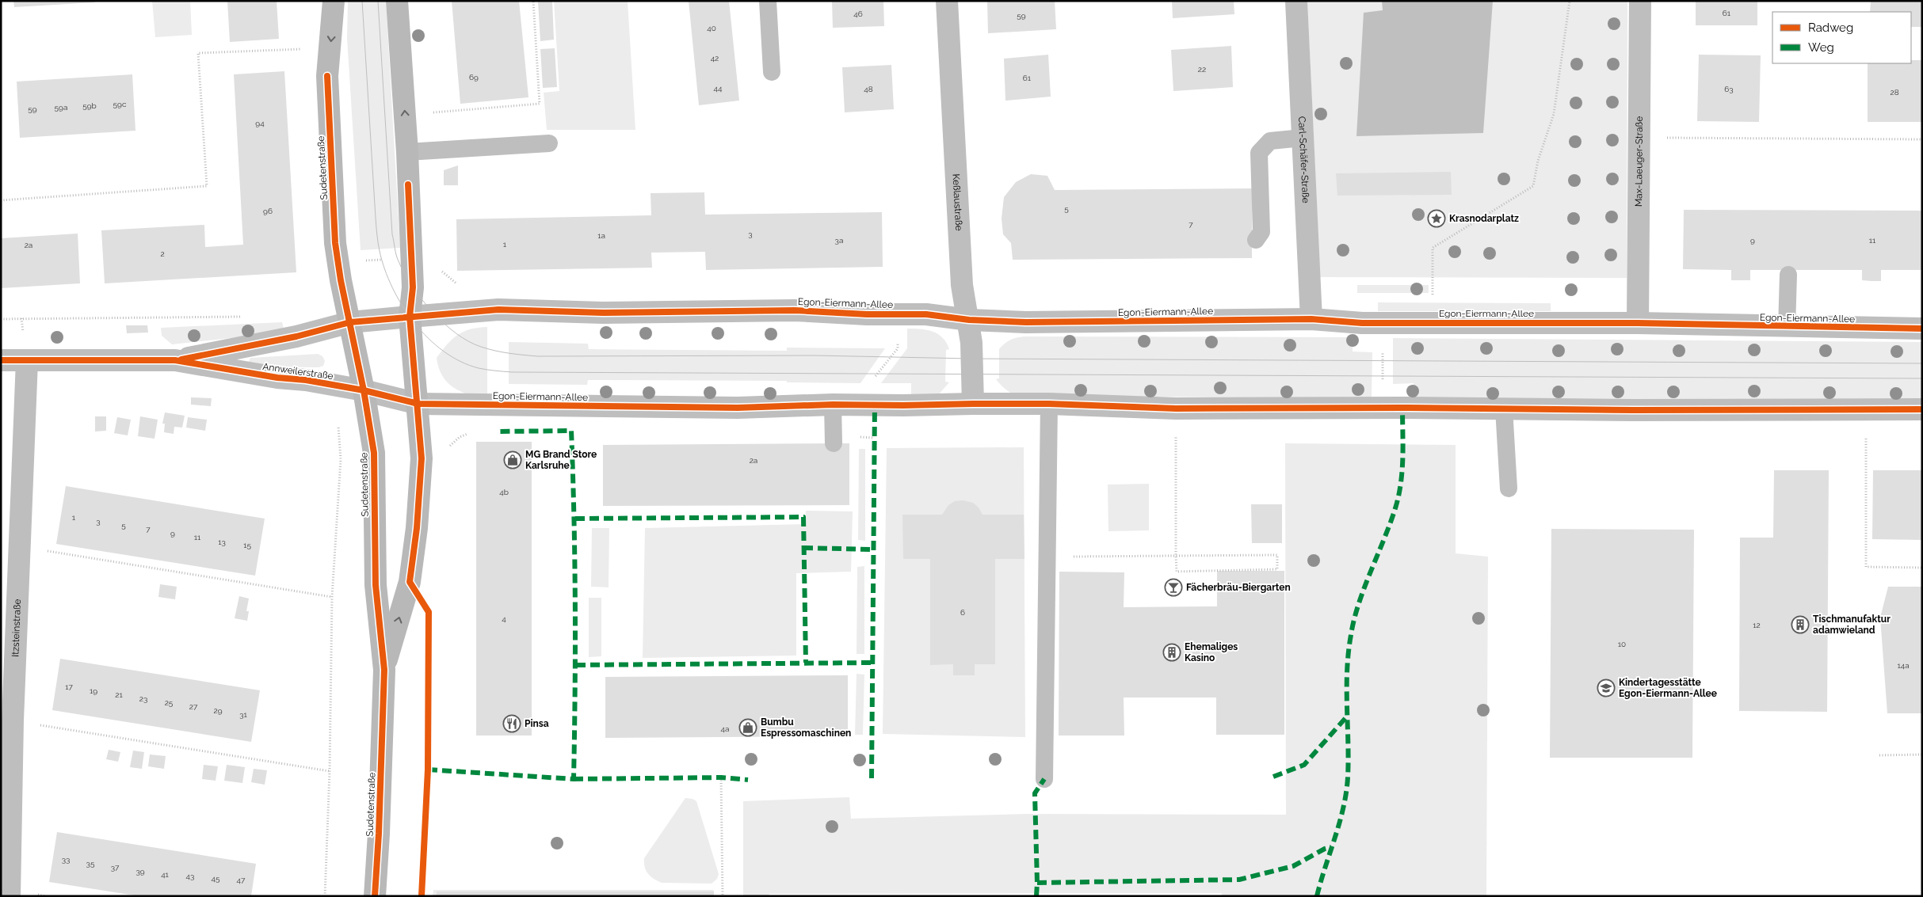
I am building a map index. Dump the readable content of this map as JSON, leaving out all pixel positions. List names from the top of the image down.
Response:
{
  "streets": {
    "main road": ["Sudetenstraße"],
    "street": [
      "Carl-Schäfer-Straße",
      "Max-Laeuger-Straße",
      "Keßlaustraße",
      "Egon-Eiermann-Allee",
      "Annweilerstraße",
      "Itzsteinstraße"
    ]
  },
  "crossings": [
    ["Carl-Schäfer-Straße", "Egon-Eiermann-Allee"],
    ["Max-Laeuger-Straße", "Egon-Eiermann-Allee"],
    ["Sudetenstraße", "Egon-Eiermann-Allee"],
    ["Sudetenstraße", "Annweilerstraße"],
    ["Keßlaustraße", "Egon-Eiermann-Allee"],
    ["Egon-Eiermann-Allee", "Annweilerstraße"],
    ["Annweilerstraße", "Itzsteinstraße"]
  ],
  "places": {
    "place": ["Krasnodarplatz"],
    "shop": ["MG Brand Store Karlsruhe", "Bumbu Espressomaschinen"],
    "bar": ["Fächerbräu-Biergarten"],
    "building": ["Tischmanufaktur adamwieland", "Ehemaliges Kasino"],
    "school or university": ["Kindertagesstätte Egon-Eiermann-Allee"],
    "restaurant": ["Pinsa"]
  },
  "house_numbers": [
    "61",
    "46",
    "59",
    "40",
    "42",
    "22",
    "69",
    "61",
    "44",
    "48",
    "63",
    "28",
    "59c",
    "59b",
    "59a",
    "59",
    "94",
    "5",
    "96",
    "7",
    "3",
    "1a",
    "3a",
    "9",
    "11",
    "1",
    "2a",
    "2",
    "2a",
    "4b",
    "1",
    "3",
    "5",
    "7",
    "9",
    "11",
    "13",
    "15",
    "6",
    "4",
    "12",
    "10",
    "14a",
    "17",
    "19",
    "21",
    "23",
    "25",
    "27",
    "29",
    "31",
    "4a",
    "33",
    "35",
    "37",
    "39",
    "41",
    "43",
    "45",
    "47"
  ],
  "legend": ["Radweg", "Weg"]
}
